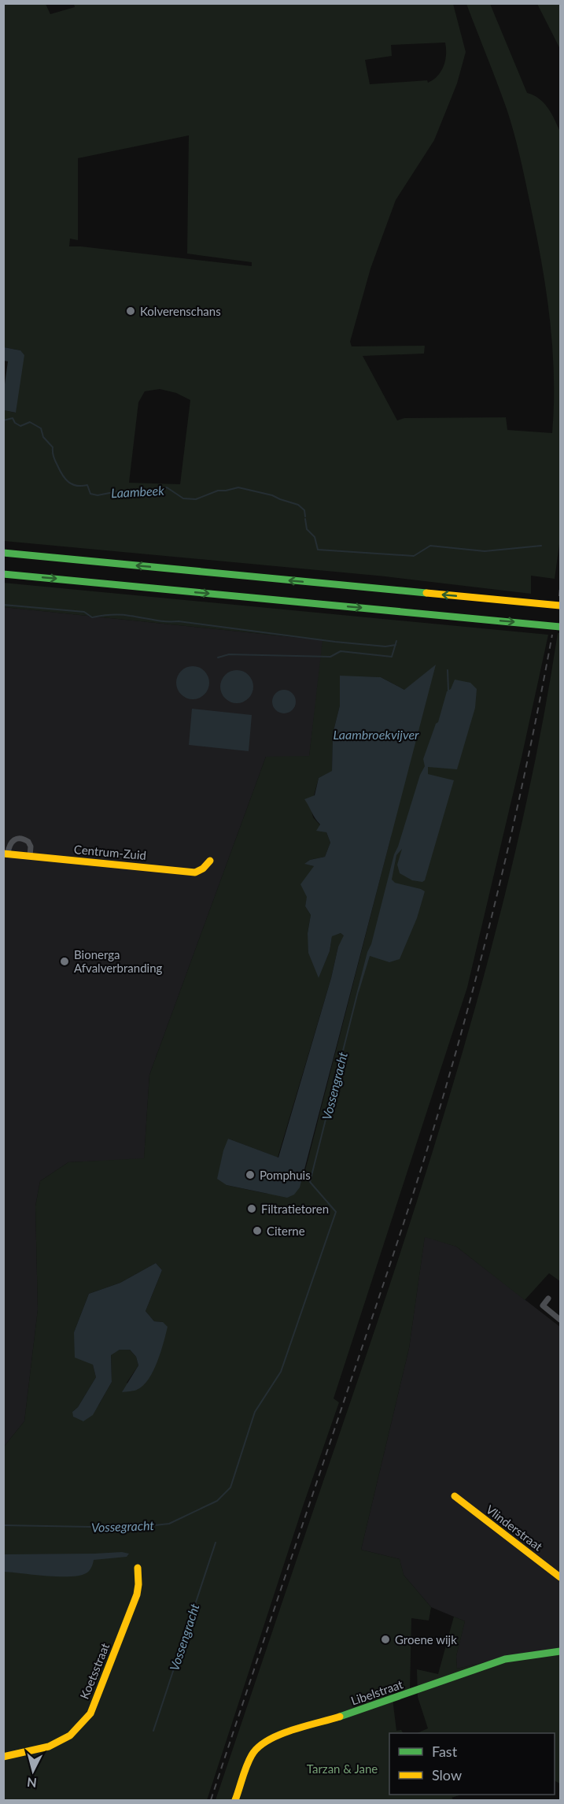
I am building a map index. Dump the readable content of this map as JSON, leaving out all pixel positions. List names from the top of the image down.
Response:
{
  "streets": {
    "main road": [
      "Centrum-Zuid",
      "Vlinderstraat",
      "Koetsstraat",
      "Libelstraat"
    ]
  },
  "water": [
    "Laambeek",
    "Laambroekvijver",
    "Vossengracht",
    "Vossegracht"
  ],
  "parks": ["Tarzan & Jane"],
  "places": [
    "Kolverenschans",
    "Bionerga Afvalverbranding",
    "Pomphuis",
    "Filtratietoren",
    "Citerne",
    "Groene wijk"
  ],
  "legend": ["Fast", "Slow"],
  "north": "bottom"
}
